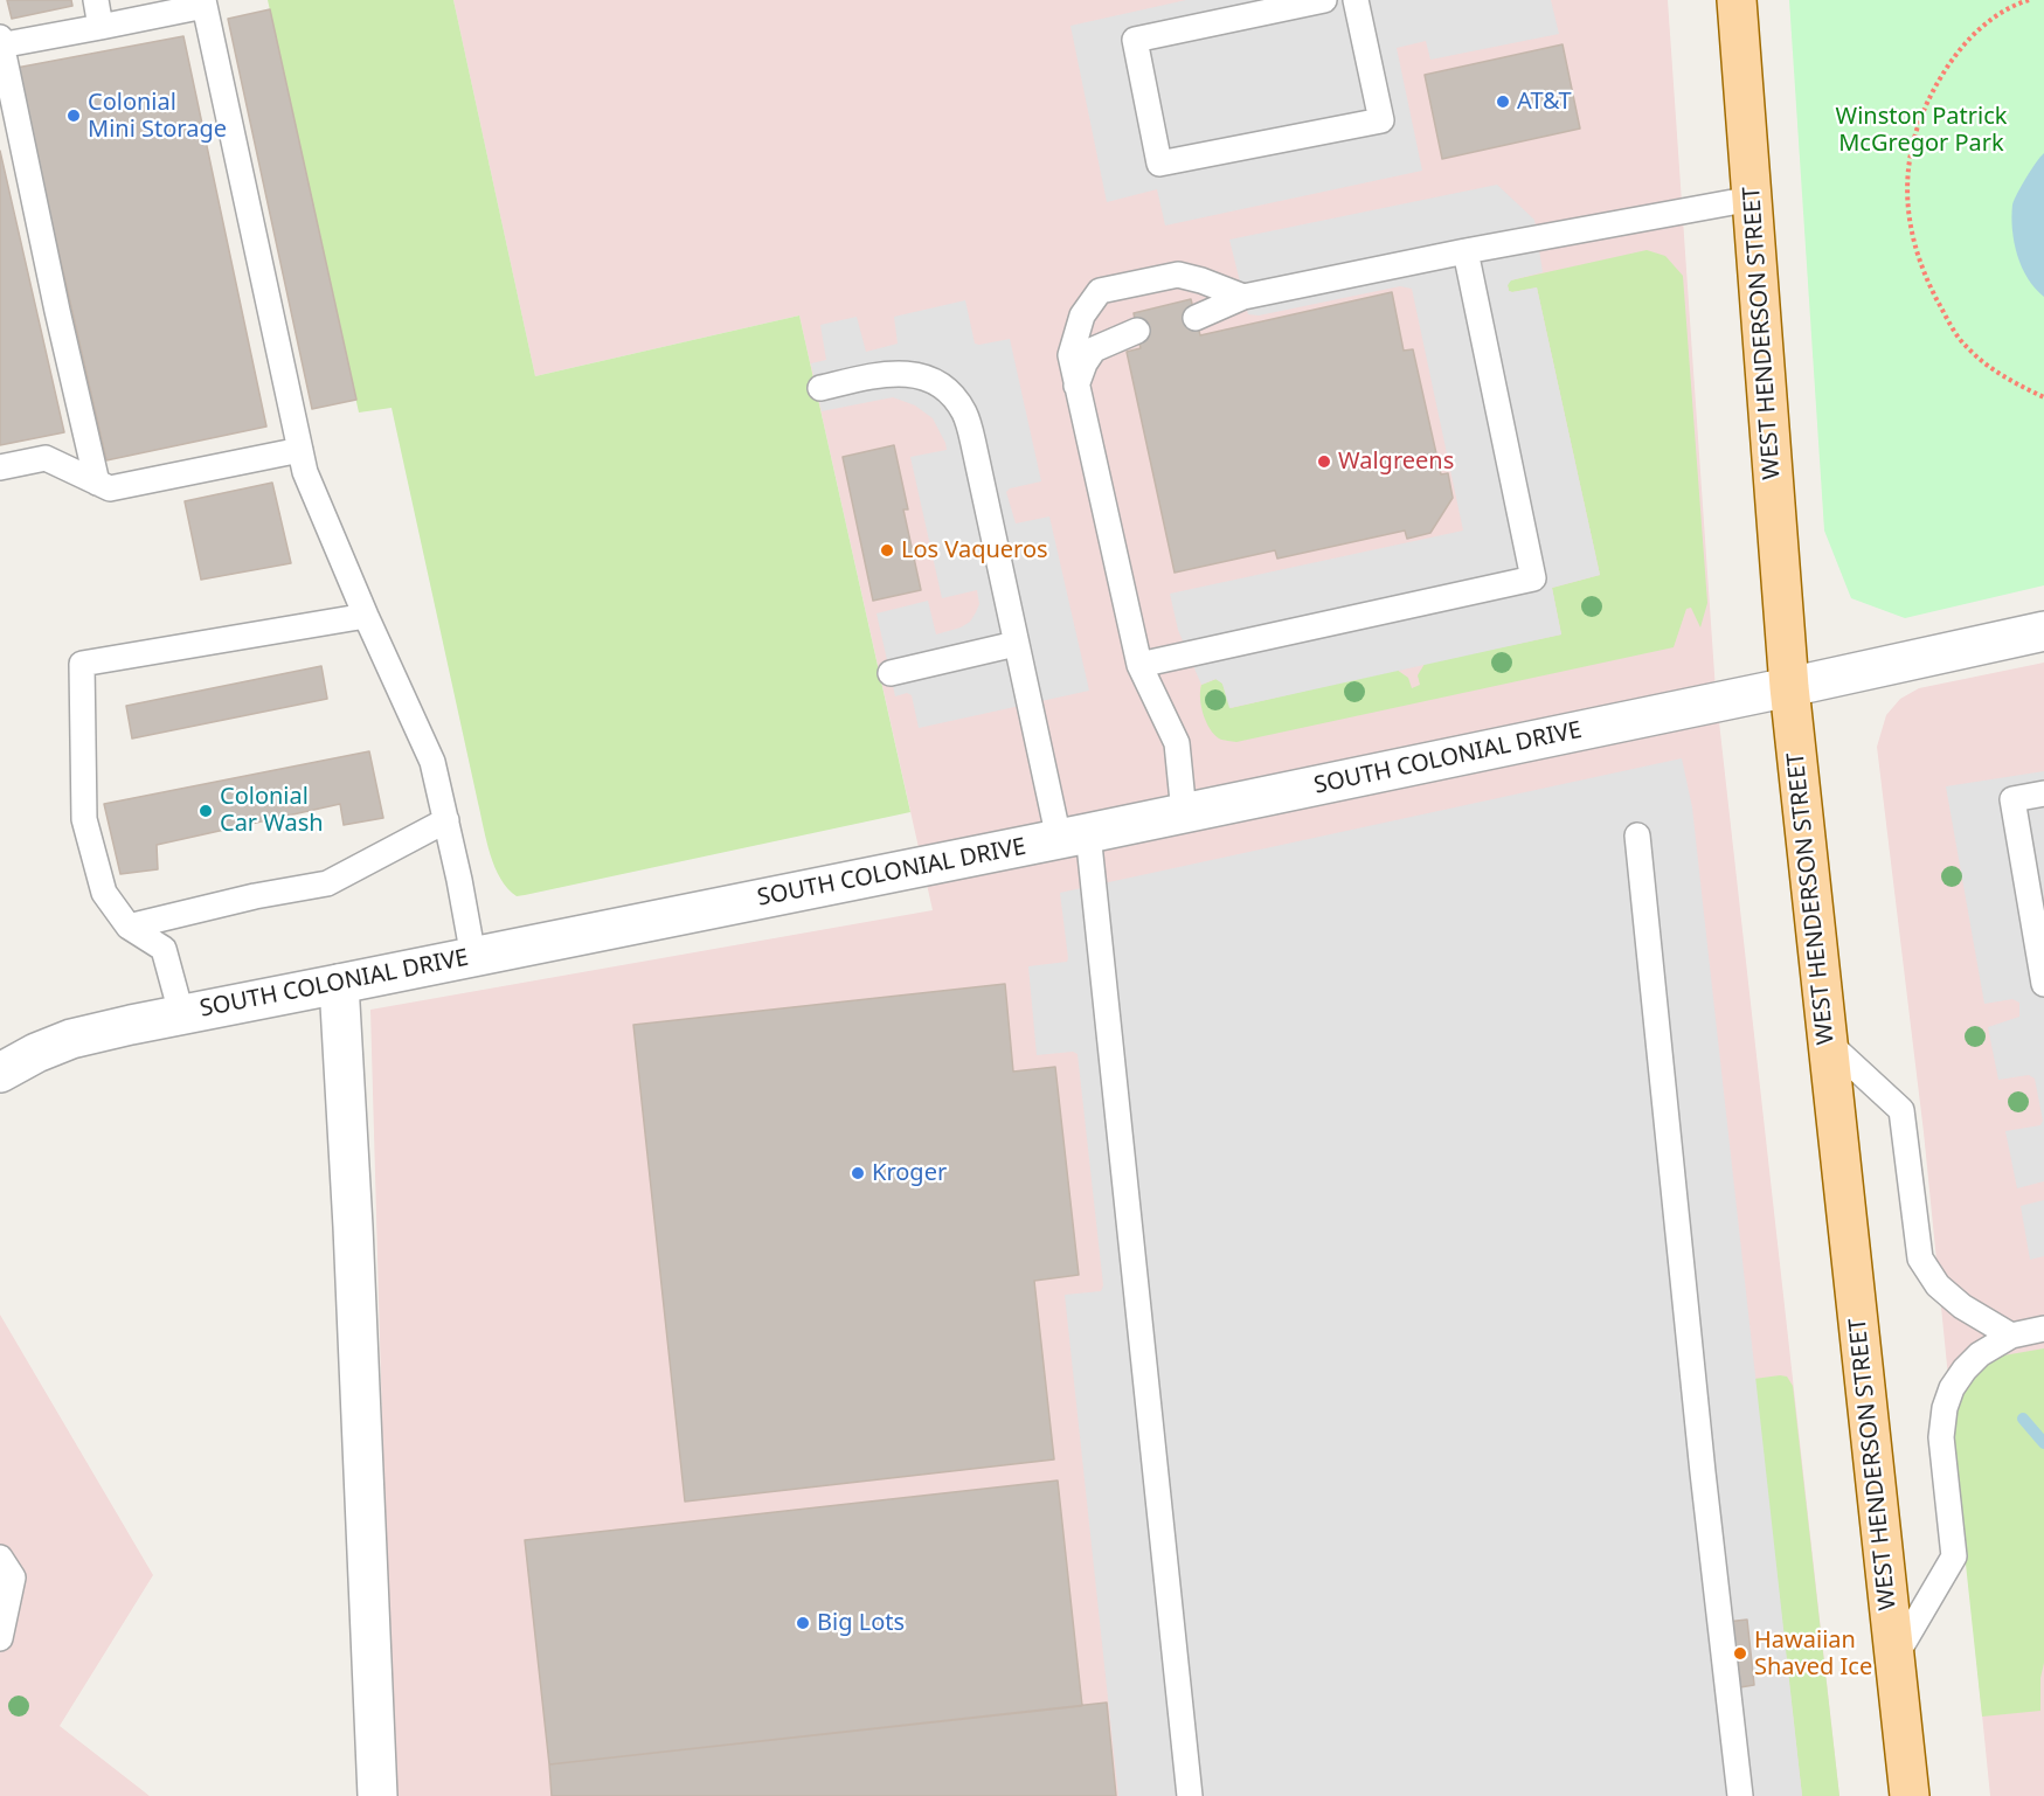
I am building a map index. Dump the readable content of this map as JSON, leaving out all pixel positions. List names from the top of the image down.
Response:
{
  "streets": {
    "main road": ["WEST HENDERSON STREET"],
    "street": ["SOUTH COLONIAL DRIVE"]
  },
  "crossings": [
    ["WEST HENDERSON STREET", "SOUTH COLONIAL DRIVE"]
  ],
  "parks": ["Winston Patrick McGregor Park"],
  "places": [
    "AT&T",
    "Colonial Mini Storage",
    "Walgreens",
    "Los Vaqueros",
    "Colonial Car Wash",
    "Kroger",
    "Big Lots",
    "Hawaiian Shaved Ice"
  ]
}
